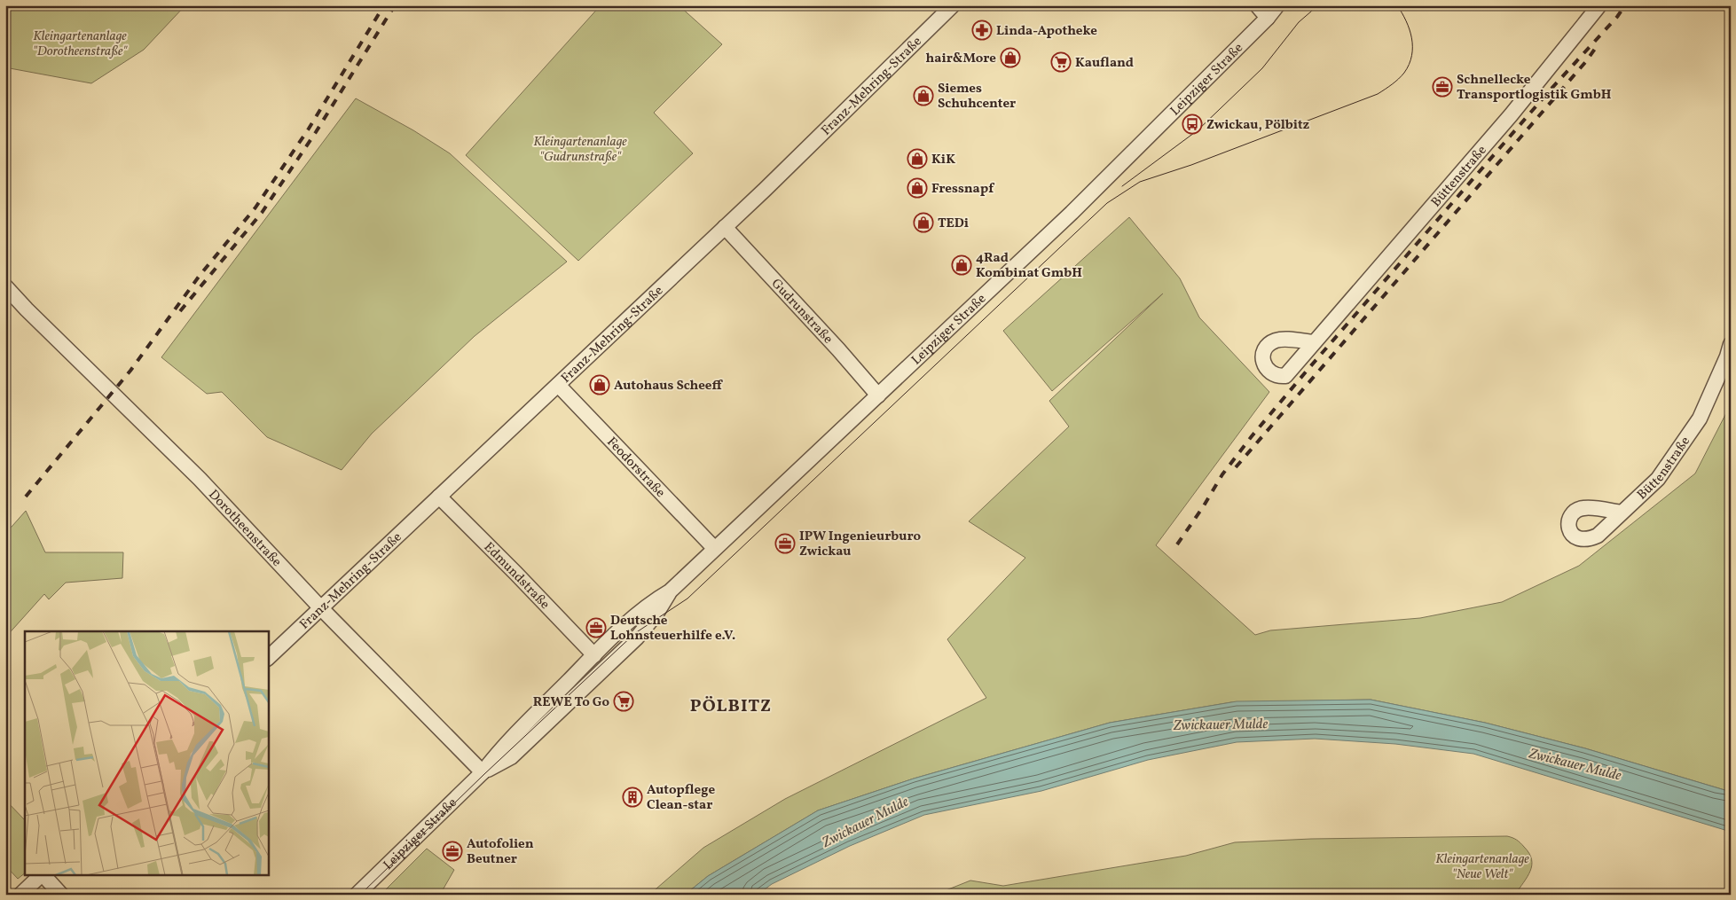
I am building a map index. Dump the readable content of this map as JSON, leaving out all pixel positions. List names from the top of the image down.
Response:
{
  "streets": {
    "street": [
      "Leipziger Straße",
      "Franz-Mehring-Straße",
      "Büttenstraße",
      "Gudrunstraße",
      "Feodorstraße",
      "Dorotheenstraße",
      "Edmundstraße"
    ]
  },
  "crossings": [
    ["Leipziger Straße", "Gudrunstraße"],
    ["Leipziger Straße", "Feodorstraße"],
    ["Leipziger Straße", "Dorotheenstraße"],
    ["Leipziger Straße", "Edmundstraße"],
    ["Franz-Mehring-Straße", "Gudrunstraße"],
    ["Franz-Mehring-Straße", "Feodorstraße"],
    ["Franz-Mehring-Straße", "Dorotheenstraße"],
    ["Franz-Mehring-Straße", "Edmundstraße"]
  ],
  "districts": ["PÖLBITZ"],
  "water": ["Zwickauer Mulde"],
  "parks": ["Kleingartenanlage \"Dorotheenstraße\"", "Kleingartenanlage \"Gudrunstraße\"", "Kleingartenanlage \"Neue Welt\""],
  "places": {
    "pharmacy": ["Linda-Apotheke"],
    "shop": [
      "hair&More",
      "Siemes Schuhcenter",
      "KiK",
      "Fressnapf",
      "TEDi",
      "4Rad Kombinat GmbH",
      "Autohaus Scheeff"
    ],
    "supermarket": ["Kaufland", "REWE To Go"],
    "office": [
      "Schnellecke Transportlogistik GmbH",
      "IPW Ingenieurburo Zwickau",
      "Deutsche Lohnsteuerhilfe e.V.",
      "Autofolien Beutner"
    ],
    "bus stop": ["Zwickau, Pölbitz"],
    "building": ["Autopflege Clean-star"]
  }
}
